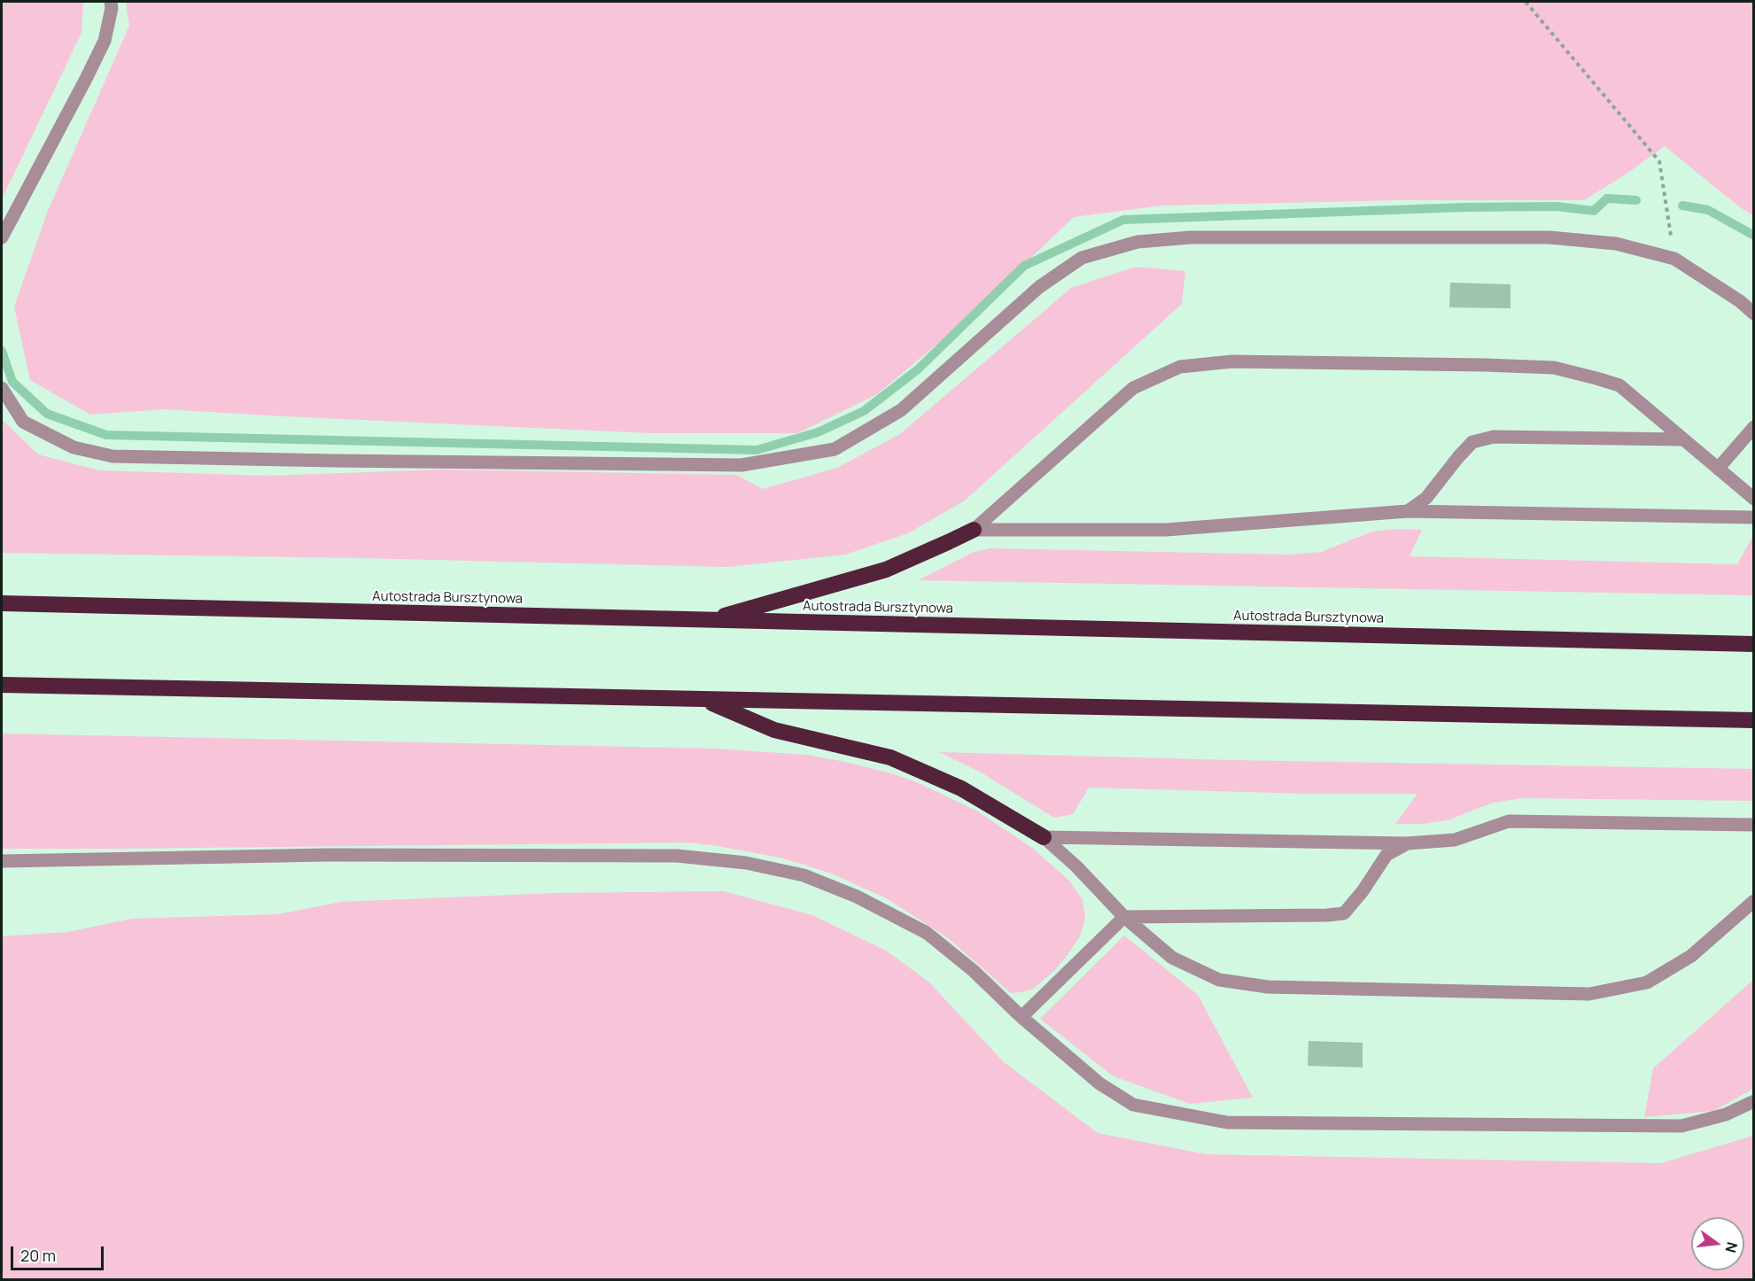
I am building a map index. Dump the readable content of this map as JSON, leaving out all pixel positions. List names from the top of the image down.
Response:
{
  "streets": {
    "highway": ["Autostrada Bursztynowa"]
  },
  "scale_bar": "20 m",
  "north": "right"
}
